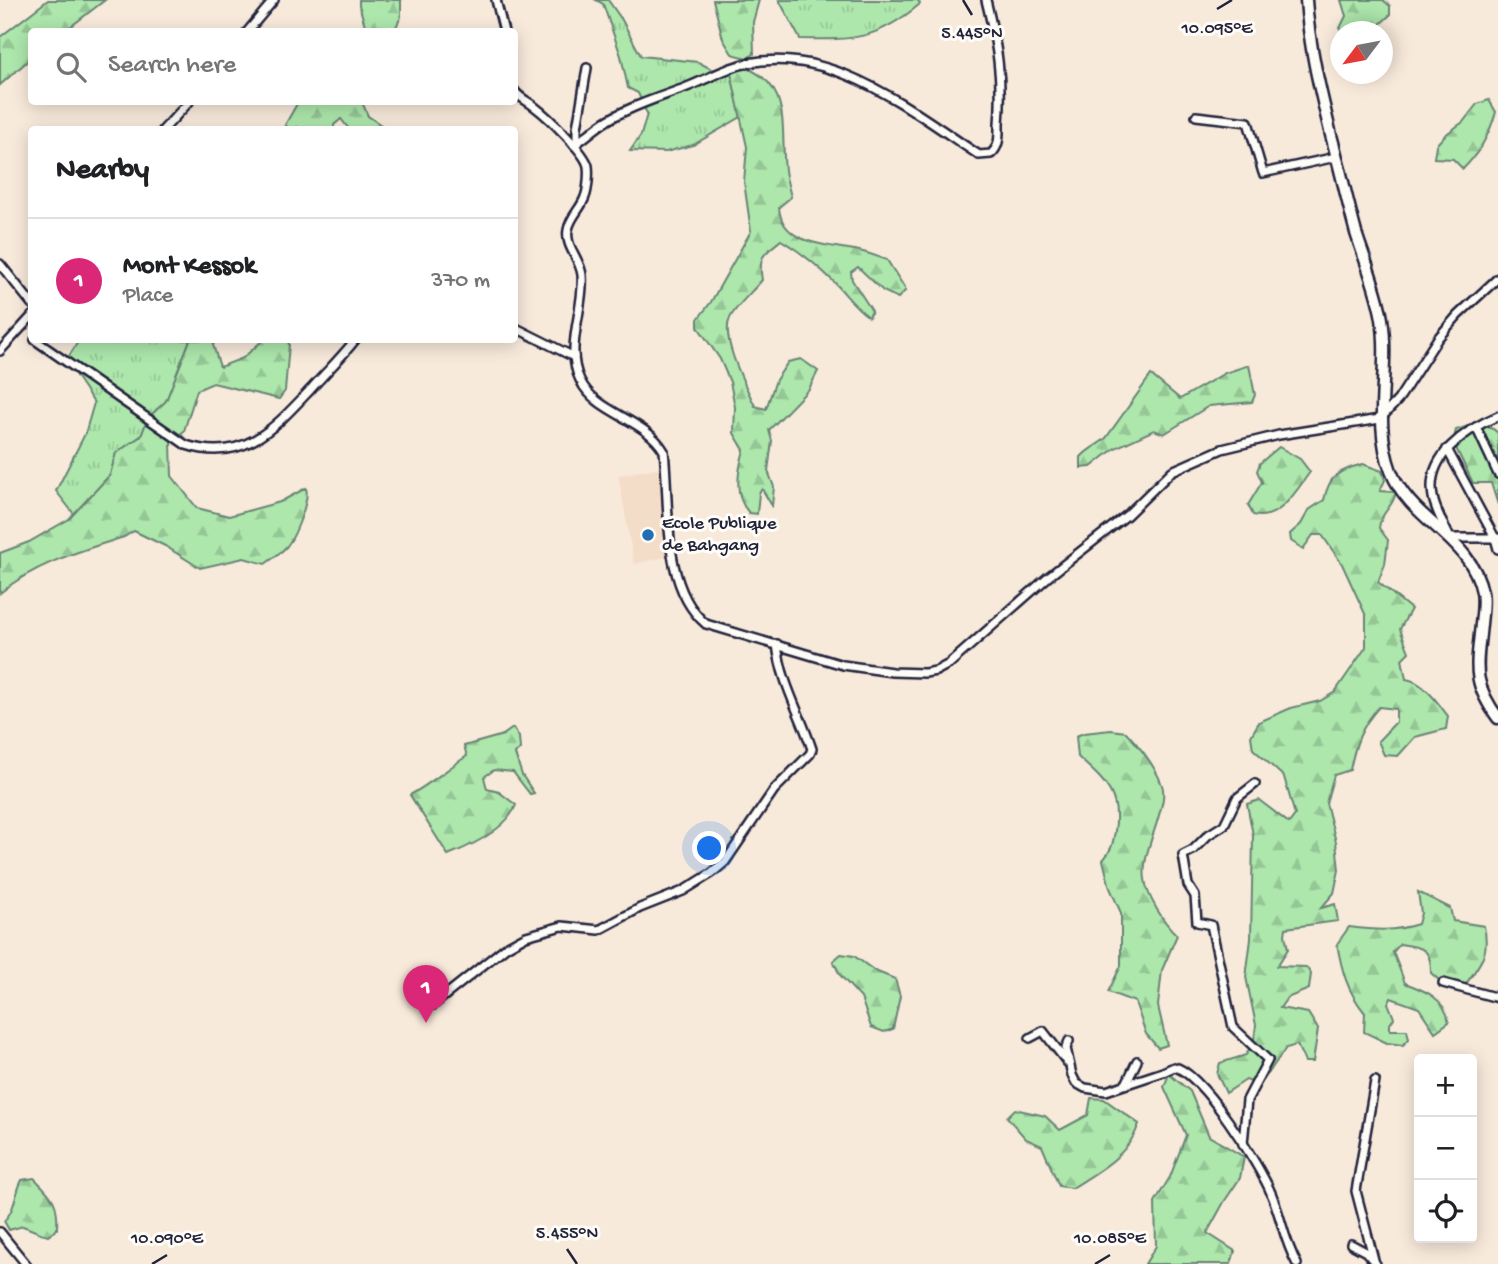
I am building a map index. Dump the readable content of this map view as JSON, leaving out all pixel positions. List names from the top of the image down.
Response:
{
  "places": ["Ecole Publique de Bahgang"],
  "north": "bottom left",
  "page": {
    "search": "Search here",
    "heading": "Nearby",
    "list": [
      {
        "mark": "1",
        "name": "Mont Kessok",
        "note": "Place",
        "value": "370 m"
      }
    ],
    "pins": "1",
    "map_buttons": ["+", "−"]
  },
  "coordinates": [
    "10.095°E",
    "5.445°N",
    "5.455°N",
    "10.090°E",
    "10.085°E"
  ]
}
